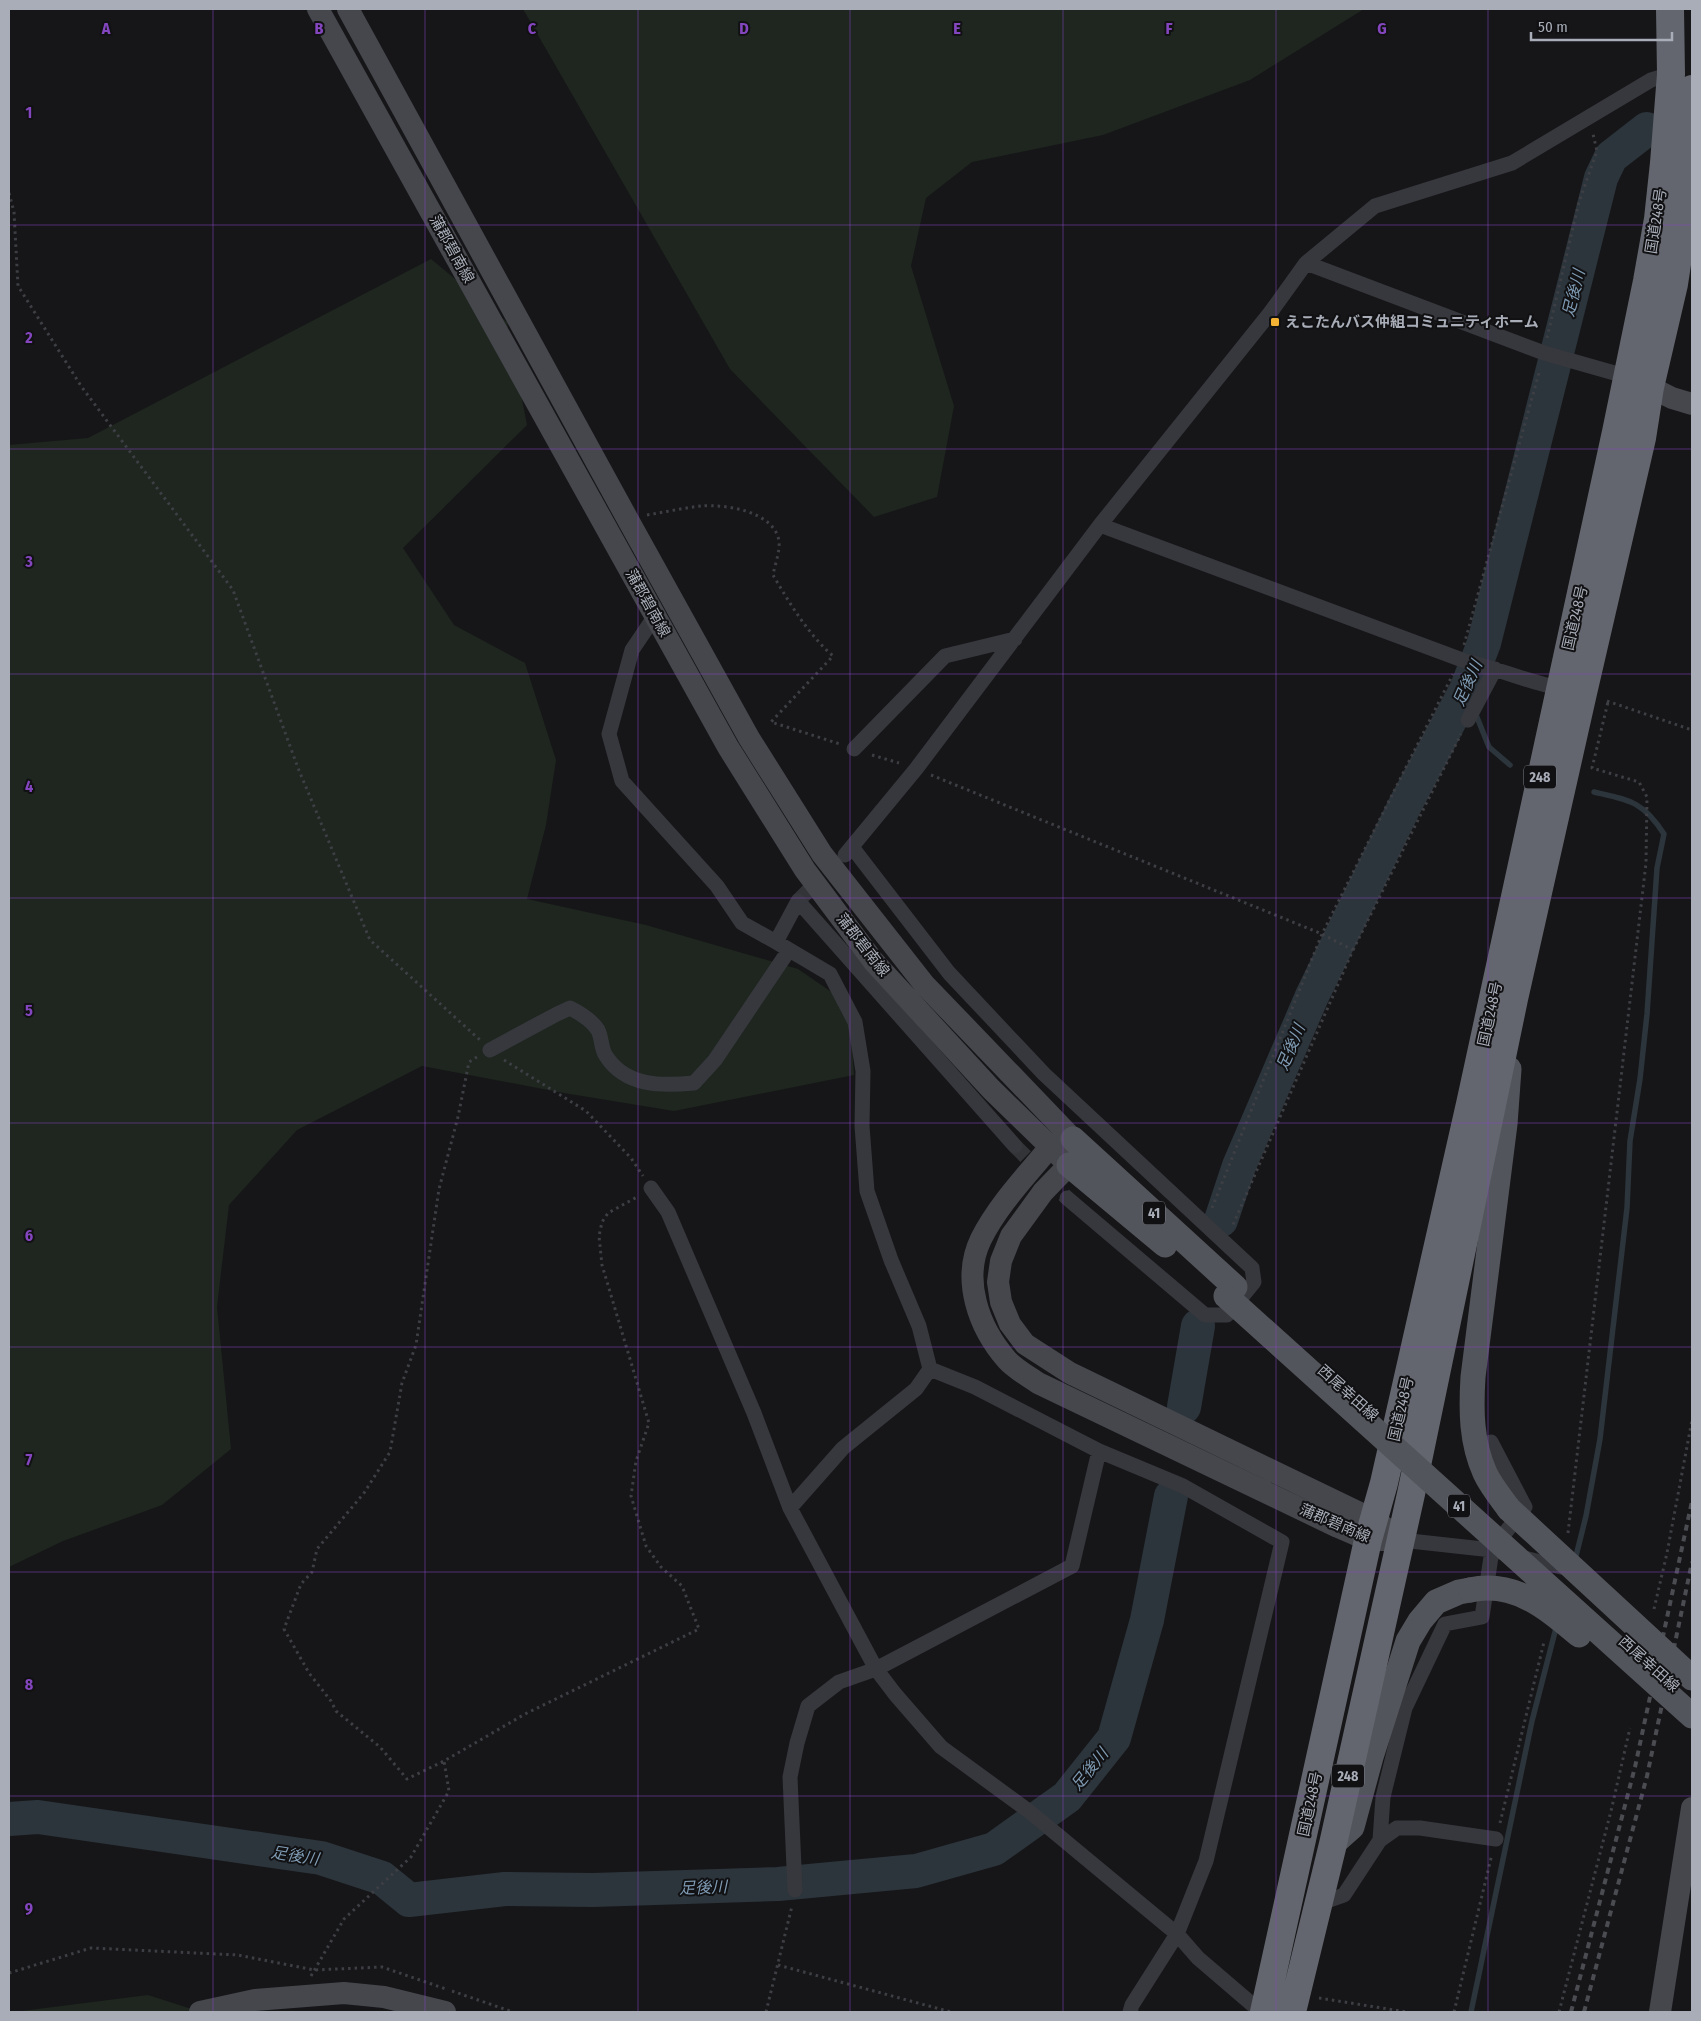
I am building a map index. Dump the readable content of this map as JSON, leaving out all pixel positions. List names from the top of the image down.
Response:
{
  "streets": {
    "highway": ["国道248号", "248"],
    "main road": ["蒲郡碧南線", "41", "西尾幸田線"]
  },
  "crossings": [
    ["国道248号", "蒲郡碧南線"],
    ["蒲郡碧南線", "西尾幸田線"]
  ],
  "water": ["足後川"],
  "places": {
    "transit": ["えこたんバス仲組コミュニティホーム"]
  },
  "scale_bar": "50 m",
  "grid": {
    "columns": [
      "A",
      "B",
      "C",
      "D",
      "E",
      "F",
      "G"
    ],
    "rows": [
      "1",
      "2",
      "3",
      "4",
      "5",
      "6",
      "7",
      "8",
      "9"
    ]
  }
}
